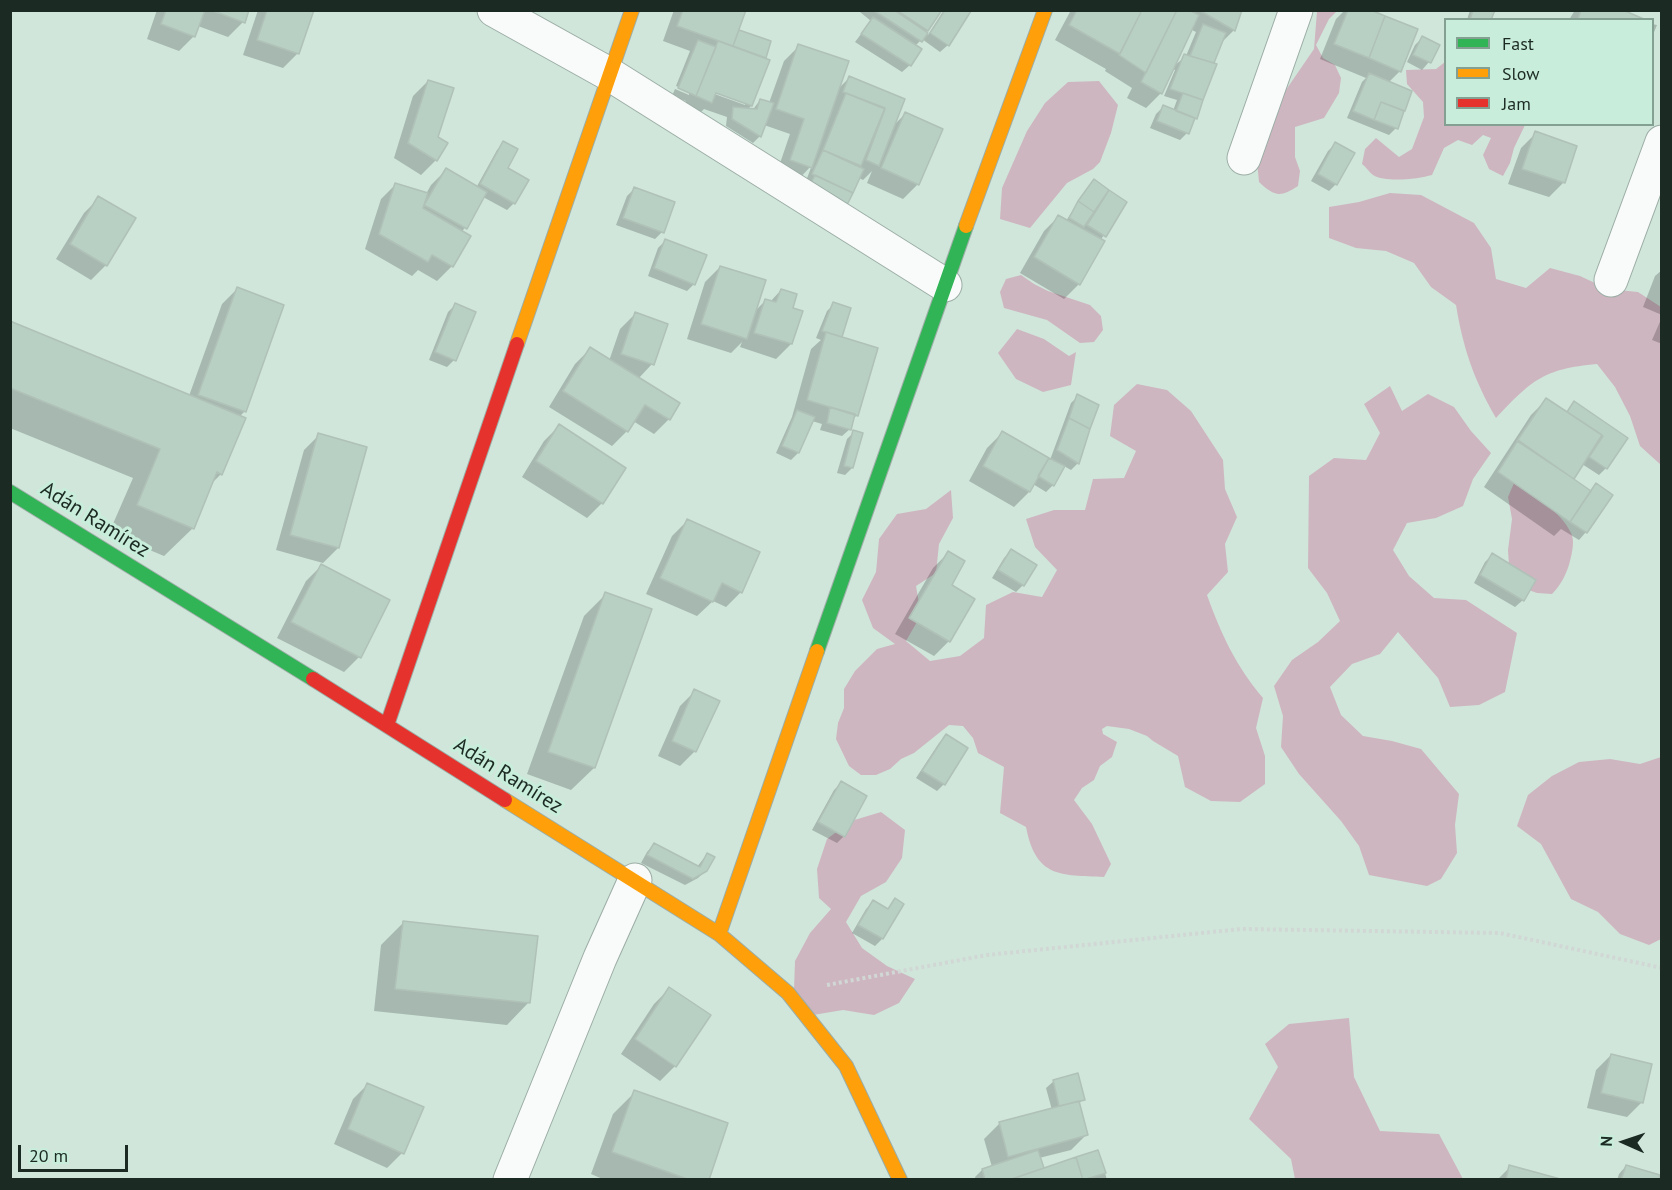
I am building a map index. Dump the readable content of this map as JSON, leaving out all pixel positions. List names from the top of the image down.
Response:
{
  "streets": {
    "street": ["Adán Ramírez"]
  },
  "legend": ["Fast", "Slow", "Jam"],
  "scale_bar": "20 m",
  "north": "left"
}
